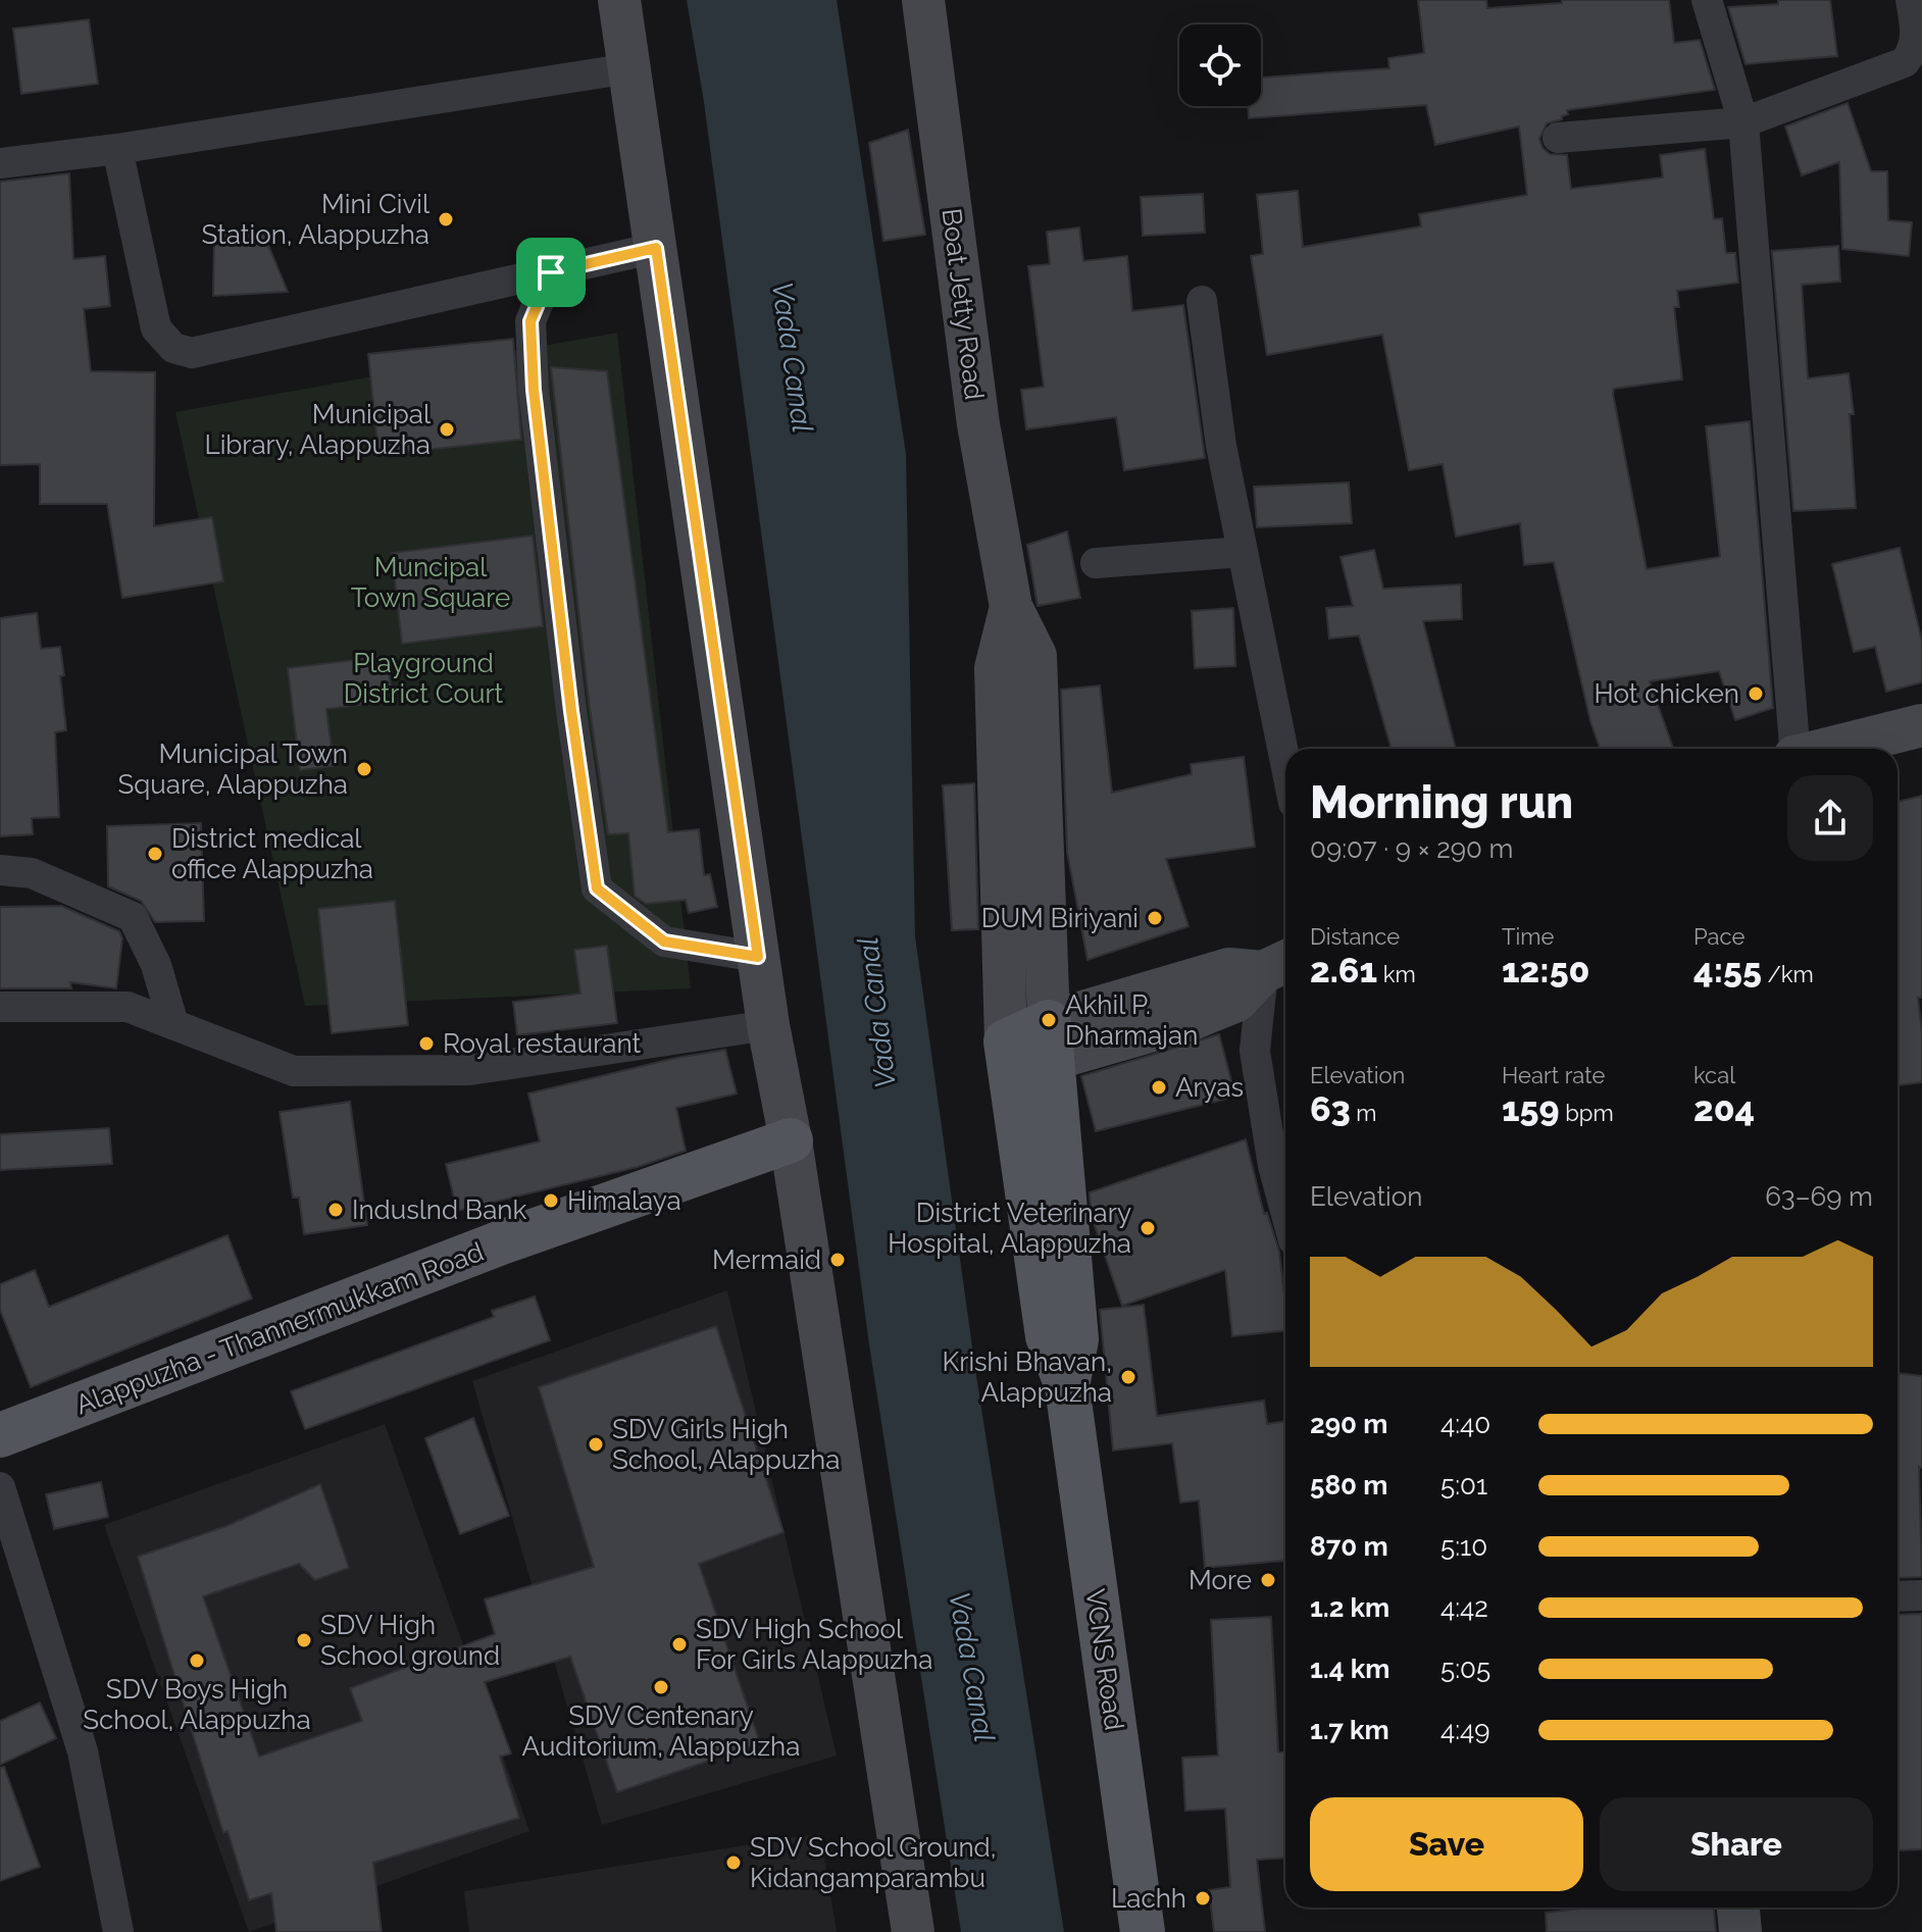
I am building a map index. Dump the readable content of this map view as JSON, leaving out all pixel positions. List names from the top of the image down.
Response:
{
  "streets": {
    "main road": ["Boat Jetty Road", "Alappuzha - Thannermukkam Road", "VCNS Road"]
  },
  "water": ["Vada Canal"],
  "parks": ["Muncipal Town Square", "Playground District Court"],
  "places": [
    "Mini Civil Station, Alappuzha",
    "Municipal Library, Alappuzha",
    "Hot chicken",
    "Municipal Town Square, Alappuzha",
    "District medical office Alappuzha",
    "DUM Biriyani",
    "Akhil P. Dharmajan",
    "Royal restaurant",
    "Aryas",
    "Himalaya",
    "Induslnd Bank",
    "District Veterinary Hospital, Alappuzha",
    "Mermaid",
    "Krishi Bhavan, Alappuzha",
    "SDV Girls High School, Alappuzha",
    "More",
    "SDV High School ground",
    "SDV High School For Girls Alappuzha",
    "SDV Boys High School, Alappuzha",
    "SDV Centenary Auditorium, Alappuzha",
    "SDV School Ground, Kidangamparambu",
    "Lachh"
  ],
  "page": {
    "heading": ["Morning run", "09:07 · 9 × 290 m"],
    "stats": [
      ["Distance", "2.61 km"],
      ["Time", "12:50"],
      ["Pace", "4:55 /km"],
      ["Elevation", "63 m"],
      ["Heart rate", "159 bpm"],
      ["kcal", "204"]
    ],
    "chart": ["Elevation", "63–69 m"],
    "list": [
      {
        "name": "290 m",
        "note": "4:40"
      },
      {
        "name": "580 m",
        "note": "5:01"
      },
      {
        "name": "870 m",
        "note": "5:10"
      },
      {
        "name": "1.2 km",
        "note": "4:42"
      },
      {
        "name": "1.4 km",
        "note": "5:05"
      },
      {
        "name": "1.7 km",
        "note": "4:49"
      }
    ],
    "buttons": ["Save", "Share"]
  }
}
